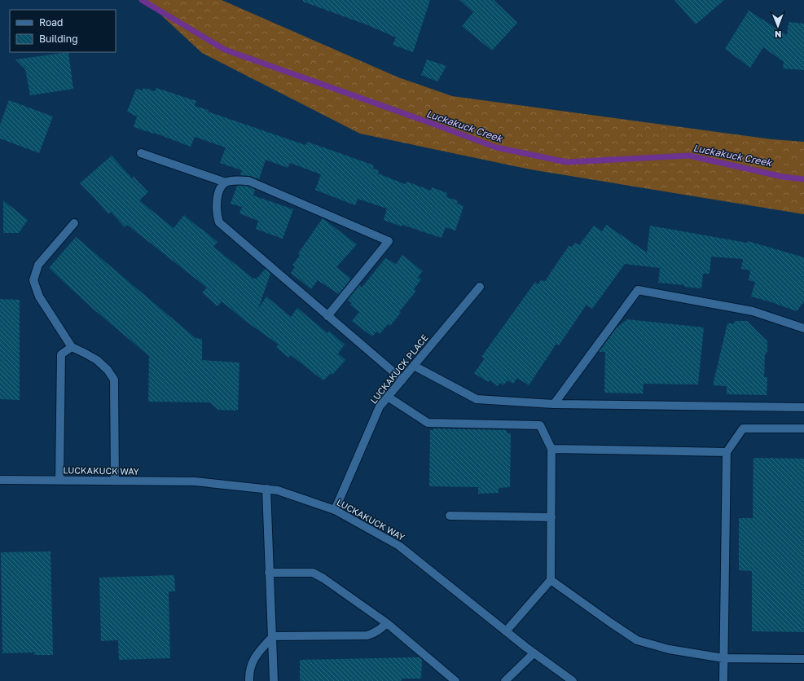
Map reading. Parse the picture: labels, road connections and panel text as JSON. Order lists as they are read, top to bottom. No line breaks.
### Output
{"streets":{"street":["LUCKAKUCK PLACE","LUCKAKUCK WAY"]},"crossings":[["LUCKAKUCK PLACE","LUCKAKUCK WAY"]],"water":["Luckakuck Creek"],"legend":["Road","Building"],"north":"bottom"}
